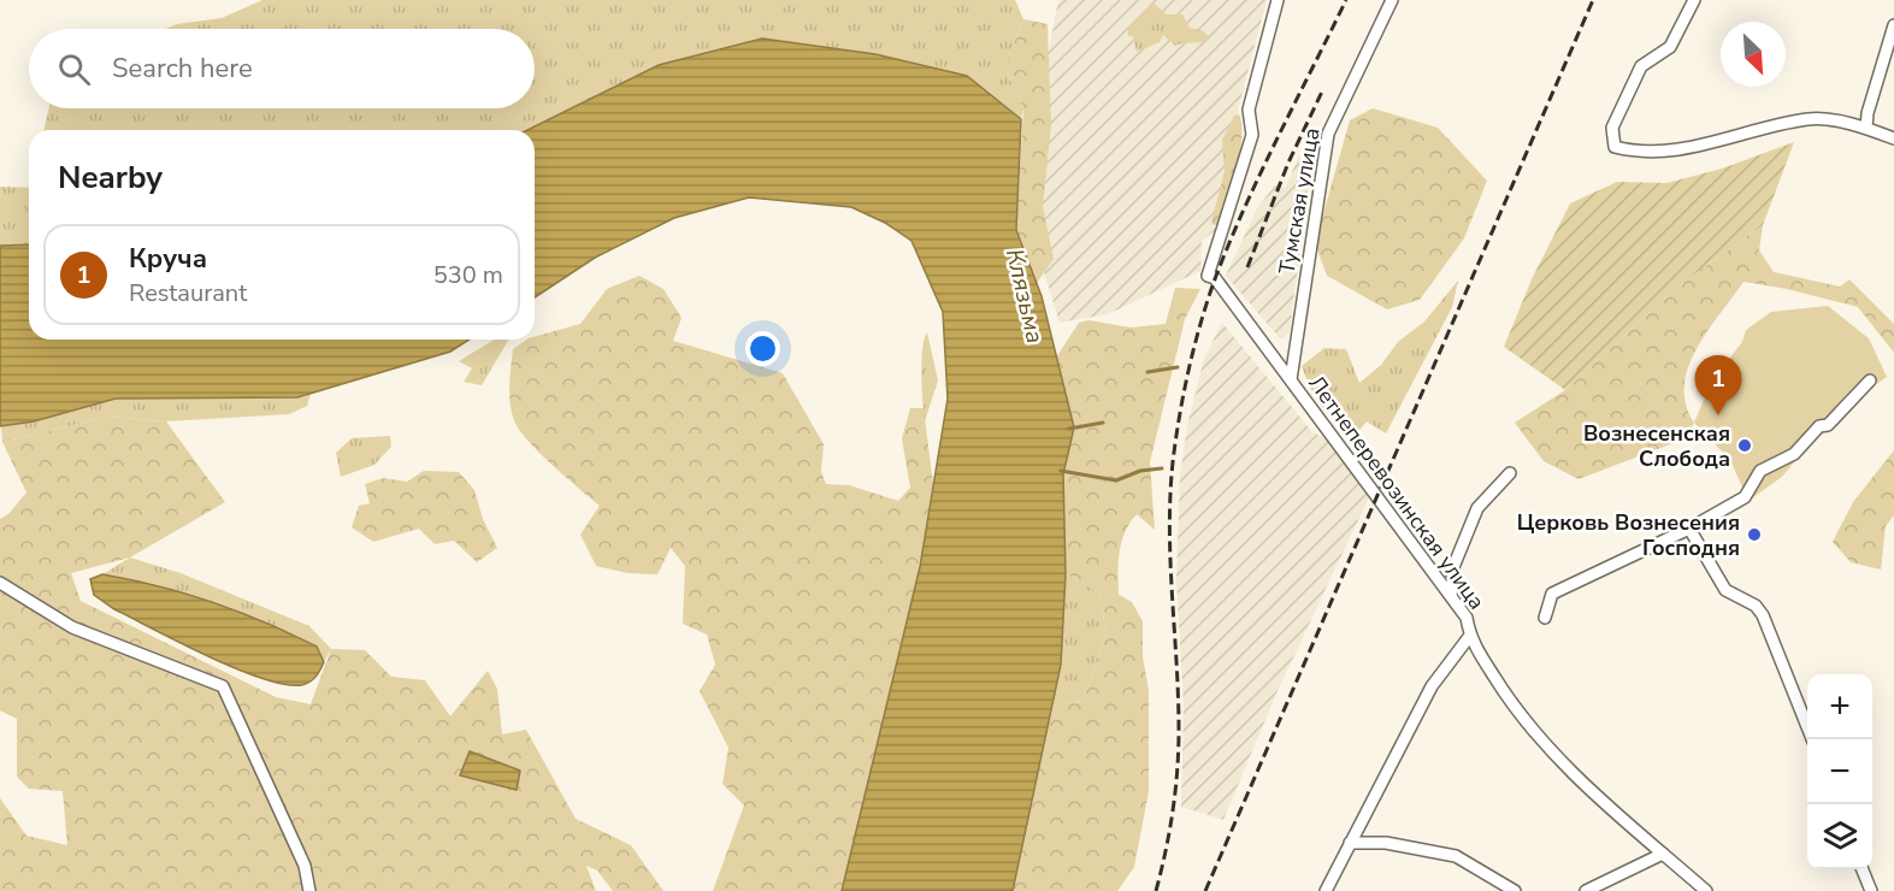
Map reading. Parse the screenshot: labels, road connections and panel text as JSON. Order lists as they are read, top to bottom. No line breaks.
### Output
{"streets":{"street":["Тумская улица","Летнеперевозинская улица"]},"crossings":[["Тумская улица","Летнеперевозинская улица"]],"water":["Клязьма"],"places":["Вознесенская Слобода","Церковь Вознесения Господня"],"north":"bottom right","page":{"search":"Search here","heading":"Nearby","list":[{"mark":"1","name":"Круча","note":"Restaurant","value":"530 m"}],"pins":"1","map_buttons":["+","−"]}}
